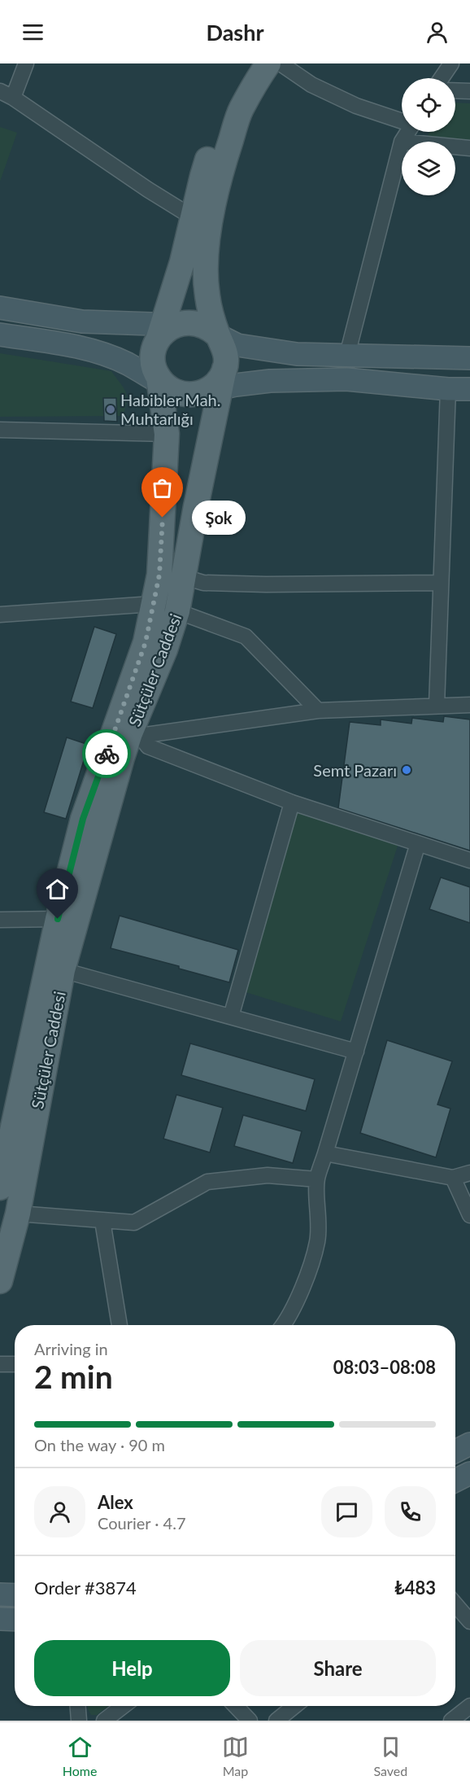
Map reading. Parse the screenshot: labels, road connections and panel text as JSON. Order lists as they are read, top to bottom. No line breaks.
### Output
{"streets":{"main road":["Sütçüler Caddesi"]},"places":["Habibler Mah. Muhtarlığı","Şok","Semt Pazarı"],"page":{"header":"Dashr","bubble":"Şok","heading":["2 min","Arriving in","08:03–08:08"],"panel":["Alex","Courier · 4.7","Order #3874","₺483"],"bar":"On the way · 90 m","buttons":["Help","Share"],"tabs":["Home","Map","Saved"]}}
